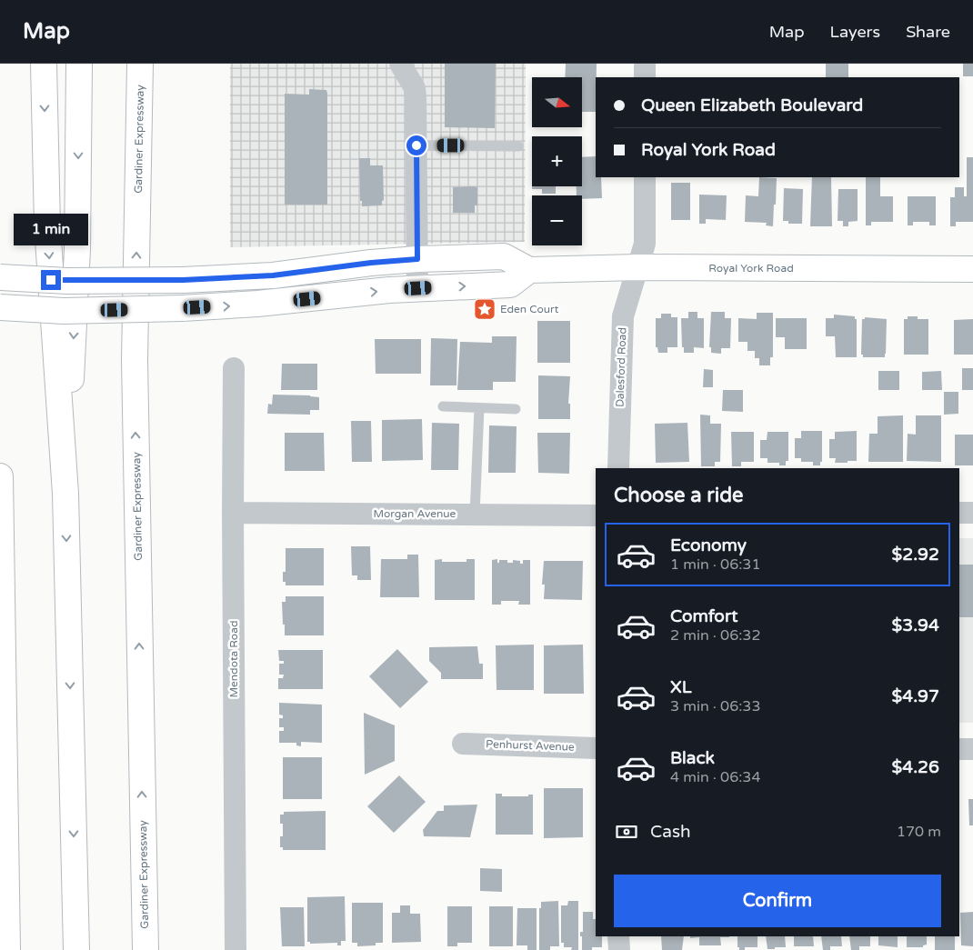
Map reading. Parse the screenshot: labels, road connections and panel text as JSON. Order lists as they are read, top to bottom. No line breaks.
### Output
{"streets":{"main road":["Gardiner Expressway","Royal York Road"],"street":["Dalesford Road","Morgan Avenue","Mendota Road","Penhurst Avenue"]},"crossings":[["Royal York Road","Dalesford Road"],["Morgan Avenue","Mendota Road"]],"places":{"place":["Eden Court"]},"north":"right","page":{"header":"Map","nav":["Map","Layers","Share"],"map_buttons":["+","−"],"banner":["Queen Elizabeth Boulevard","Royal York Road"],"bubble":"1 min","heading":"Choose a ride","list":[{"name":"Economy","note":"1 min · 06:31","value":"$2.92"},{"name":"Comfort","note":"2 min · 06:32","value":"$3.94"},{"name":"XL","note":"3 min · 06:33","value":"$4.97"},{"name":"Black","note":"4 min · 06:34","value":"$4.26"}],"pay":["Cash","170 m"],"buttons":"Confirm"}}
